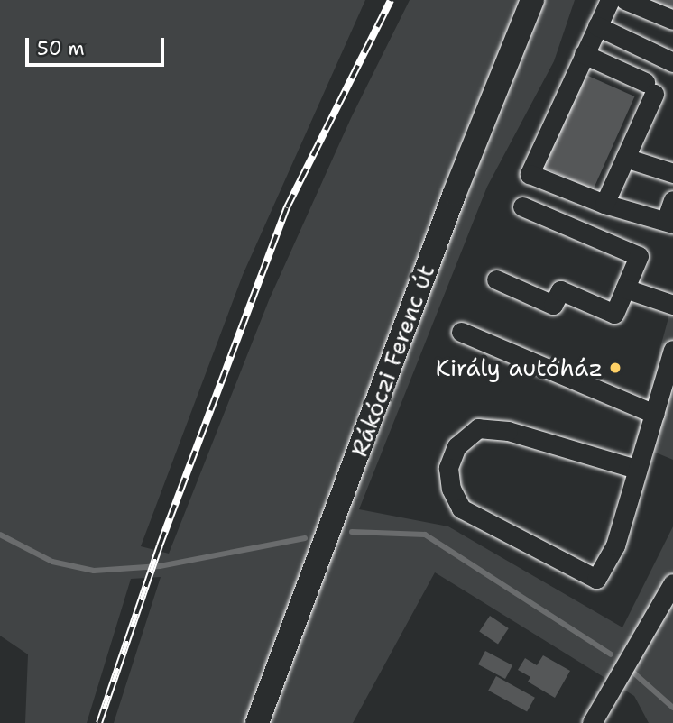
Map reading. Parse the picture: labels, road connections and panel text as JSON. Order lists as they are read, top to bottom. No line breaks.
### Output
{"streets":{"main road":["Rákóczi Ferenc út"]},"places":["Király autóház"],"scale_bar":"50 m"}
